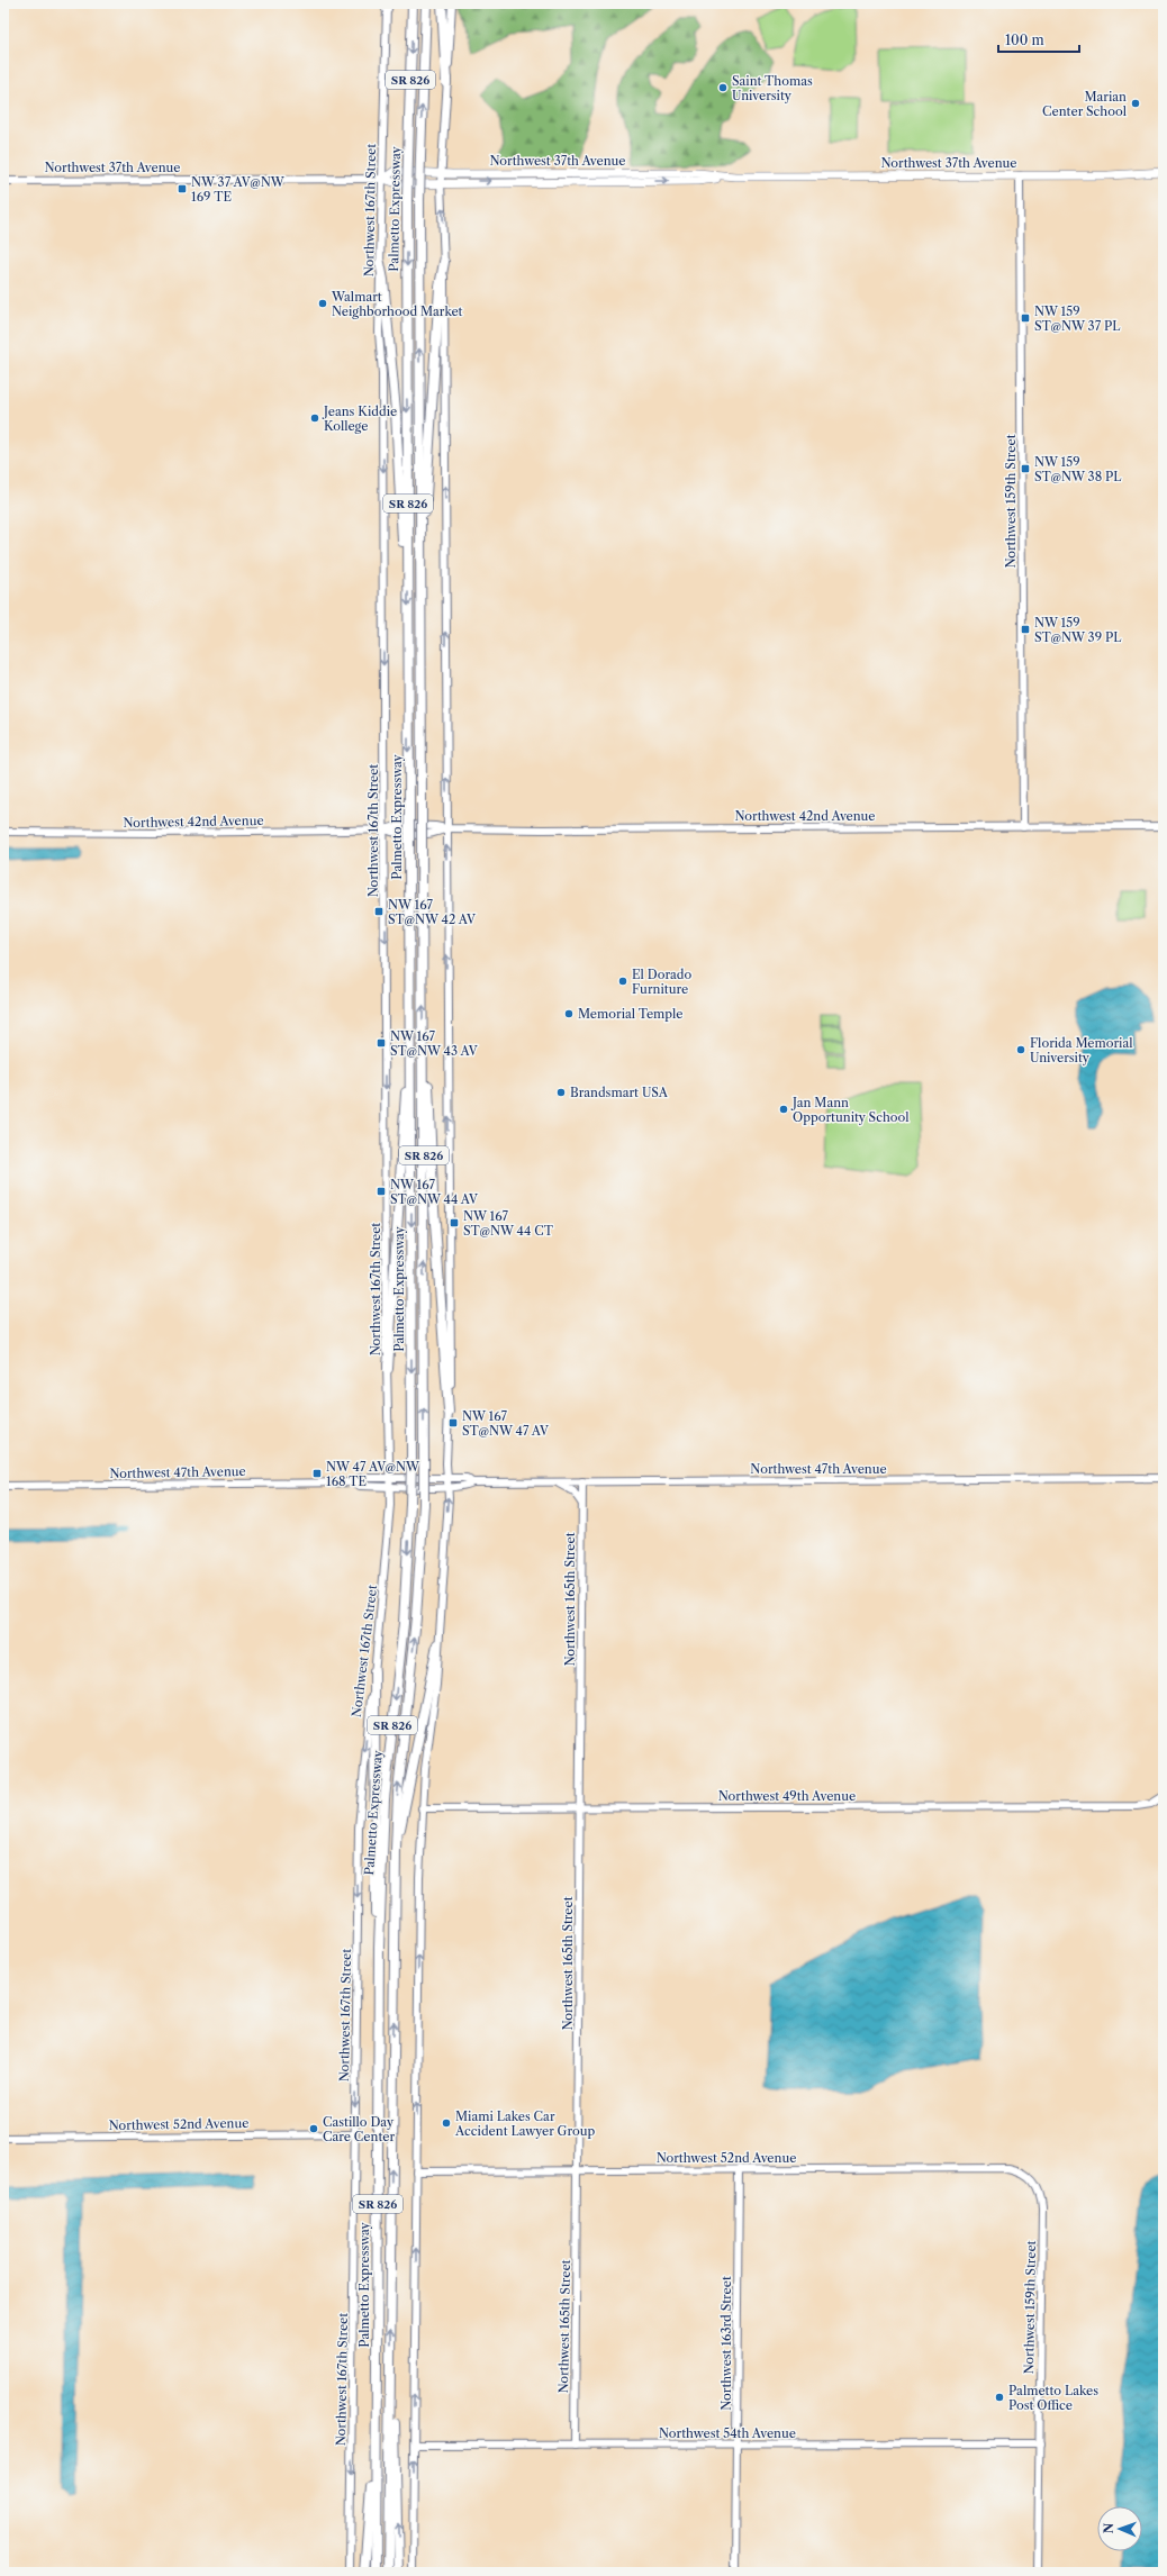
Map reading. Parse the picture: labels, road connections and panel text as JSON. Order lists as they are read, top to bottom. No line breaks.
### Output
{"streets":{"highway":["SR 826","Palmetto Expressway"],"main road":["Northwest 37th Avenue"],"street":["Northwest 167th Street","Northwest 159th Street","Northwest 42nd Avenue","Northwest 47th Avenue","Northwest 165th Street","Northwest 49th Avenue","Northwest 52nd Avenue","Northwest 163rd Street","Northwest 54th Avenue"]},"crossings":[["Northwest 37th Avenue","Northwest 167th Street"],["Northwest 37th Avenue","Northwest 159th Street"],["Northwest 167th Street","Northwest 42nd Avenue"],["Northwest 167th Street","Northwest 47th Avenue"],["Northwest 167th Street","Northwest 52nd Avenue"],["Northwest 159th Street","Northwest 42nd Avenue"],["Northwest 159th Street","Northwest 52nd Avenue"],["Northwest 159th Street","Northwest 54th Avenue"],["Northwest 47th Avenue","Northwest 165th Street"],["Northwest 165th Street","Northwest 49th Avenue"],["Northwest 165th Street","Northwest 52nd Avenue"],["Northwest 165th Street","Northwest 54th Avenue"],["Northwest 52nd Avenue","Northwest 163rd Street"],["Northwest 163rd Street","Northwest 54th Avenue"]],"one_way":["Northwest 167th Street"],"places":{"other":["Saint Thomas University","Marian Center School","Walmart Neighborhood Market","Jeans Kiddie Kollege","El Dorado Furniture","Memorial Temple","Florida Memorial University","Brandsmart USA","Jan Mann Opportunity School","Miami Lakes Car Accident Lawyer Group","Castillo Day Care Center","Palmetto Lakes Post Office"],"transit":["NW 37 AV@NW 169 TE","NW 159 ST@NW 37 PL","NW 159 ST@NW 38 PL","NW 159 ST@NW 39 PL","NW 167 ST@NW 42 AV","NW 167 ST@NW 43 AV","NW 167 ST@NW 44 AV","NW 167 ST@NW 44 CT","NW 167 ST@NW 47 AV","NW 47 AV@NW 168 TE"]},"scale_bar":"100 m","north":"left"}
